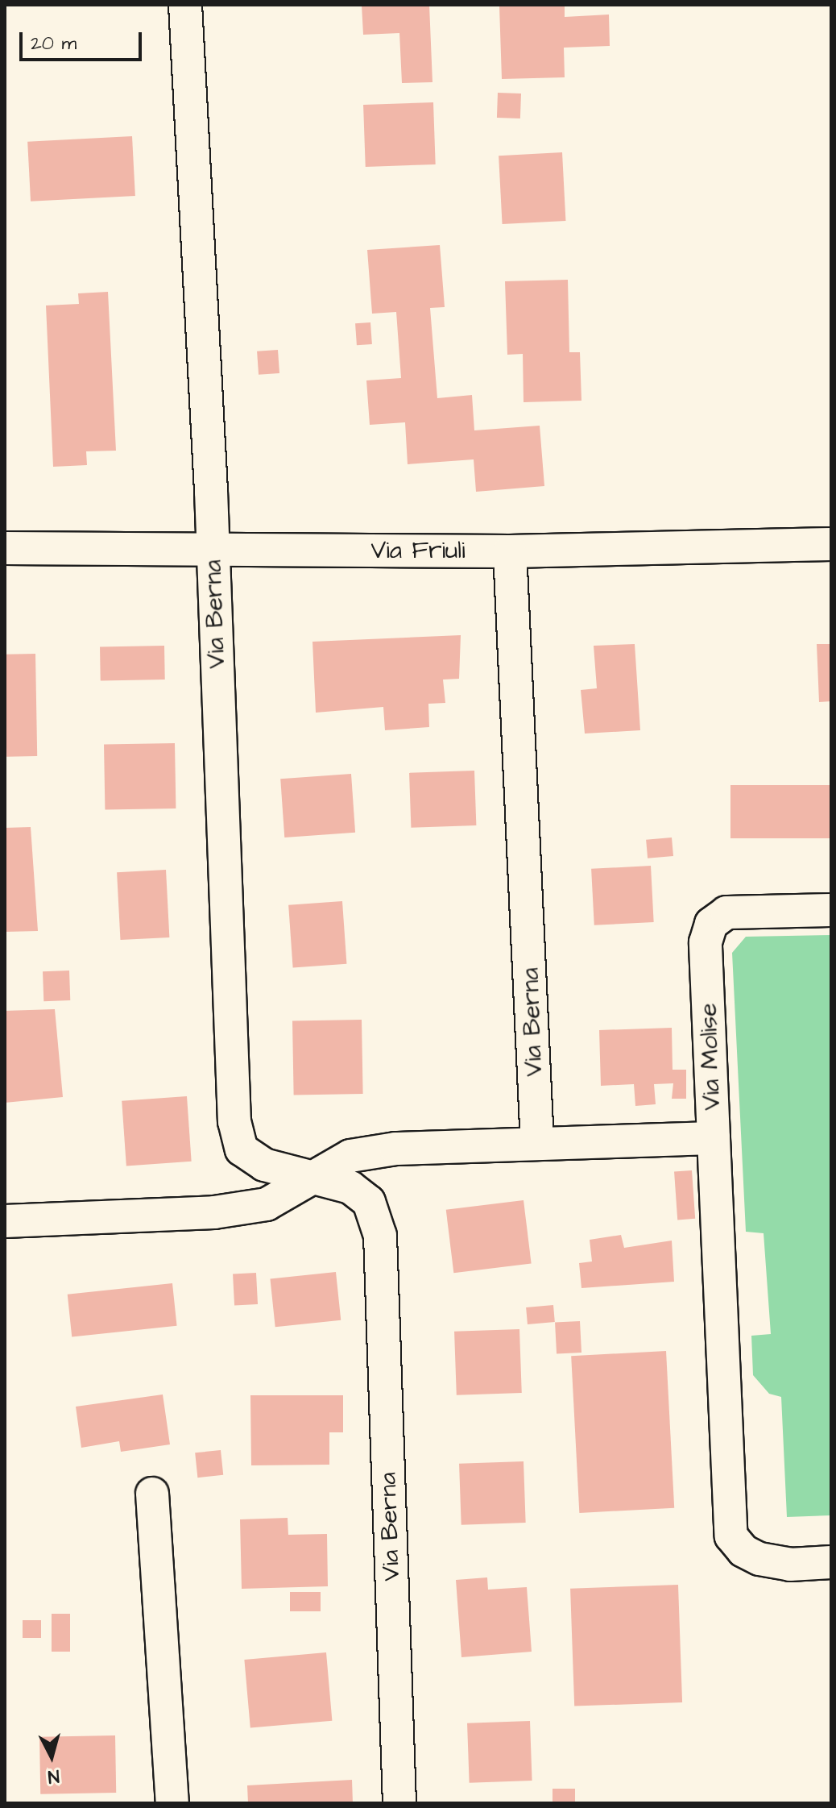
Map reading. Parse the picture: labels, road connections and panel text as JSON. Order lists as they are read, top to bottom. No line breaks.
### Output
{"streets":{"street":["Via Friuli","Via Berna","Via Molise"]},"crossings":[["Via Friuli","Via Berna"],["Via Berna","Via Molise"]],"scale_bar":"20 m","north":"bottom"}
